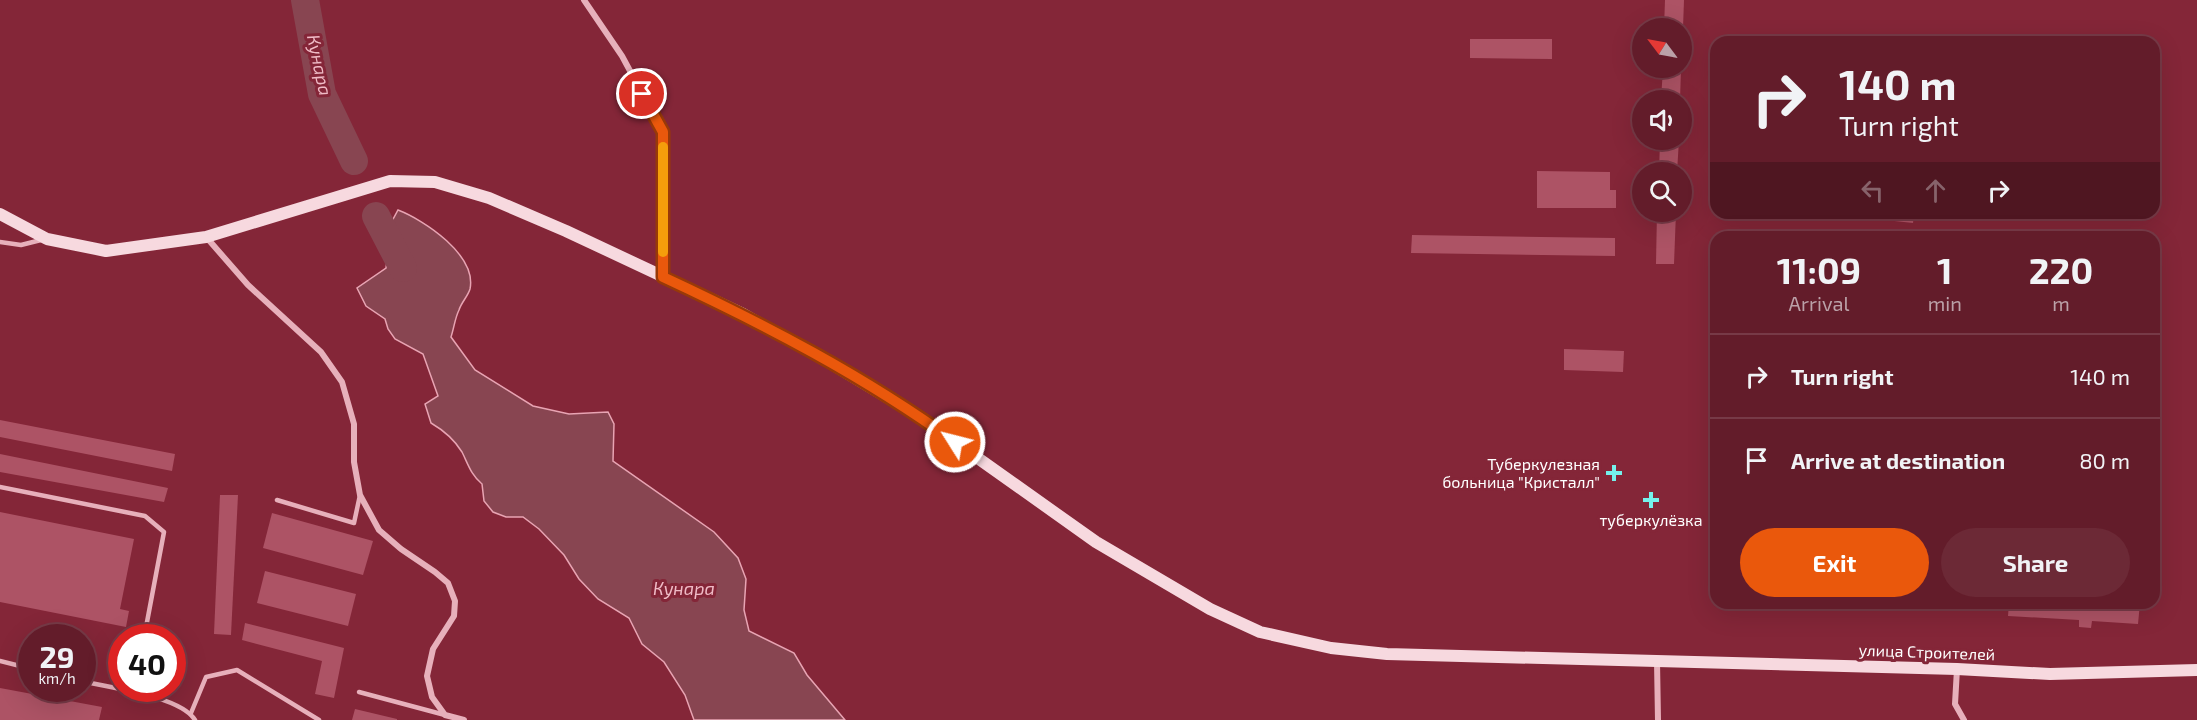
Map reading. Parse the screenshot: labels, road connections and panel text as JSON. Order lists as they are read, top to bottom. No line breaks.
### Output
{"streets":{"street":["улица Строителей"]},"water":["Кунара"],"places":{"health":["Туберкулезная больница \"Кристалл\"","туберкулёзка"]},"north":"top left","page":{"turn":["140 m","Turn right"],"eta":["11:09","Arrival","1","min","220","m"],"list":[{"name":"Turn right","value":"140 m"},{"name":"Arrive at destination","value":"80 m"}],"buttons":["Exit","Share"],"speed":"29 km/h","limit":"40"}}
